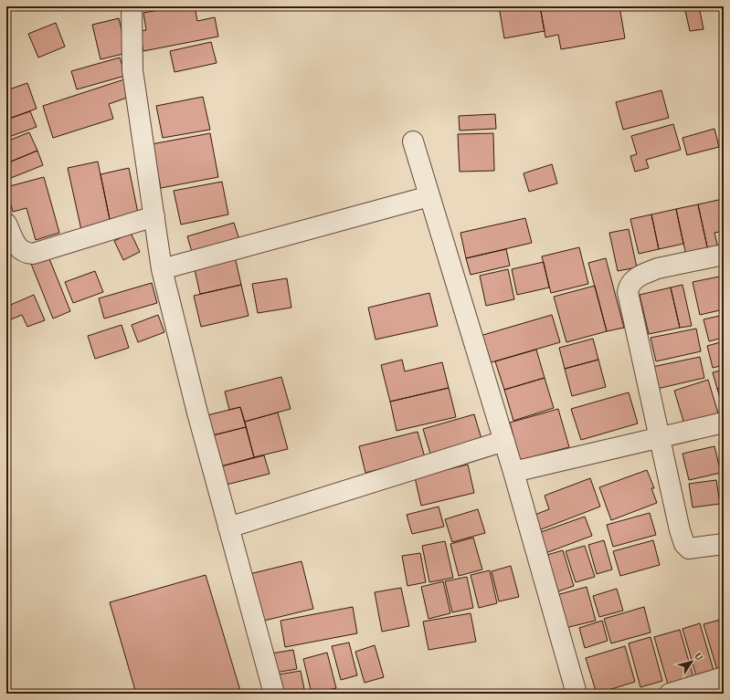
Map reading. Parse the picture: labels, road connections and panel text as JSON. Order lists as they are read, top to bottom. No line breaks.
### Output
{"north":"top right"}
